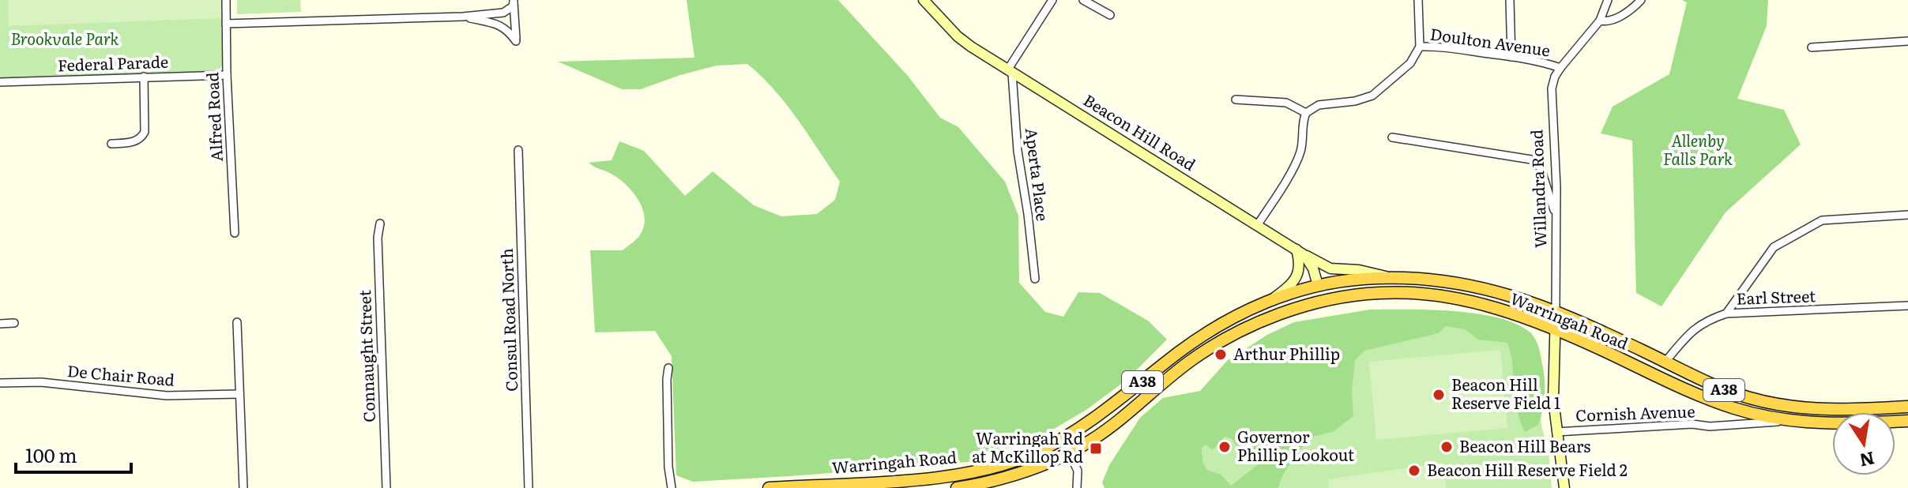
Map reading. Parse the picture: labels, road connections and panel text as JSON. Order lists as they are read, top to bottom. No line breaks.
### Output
{"streets":{"highway":["Warringah Road","A38"],"main road":["Beacon Hill Road"],"street":["Doulton Avenue","Federal Parade","Alfred Road","Aperta Place","Willandra Road","Earl Street","Consul Road North","Connaught Street","De Chair Road","Cornish Avenue"]},"crossings":[["Doulton Avenue","Willandra Road"],["Federal Parade","Alfred Road"],["Beacon Hill Road","Aperta Place"],["Beacon Hill Road","Warringah Road"],["Willandra Road","Warringah Road"],["Earl Street","Warringah Road"],["Warringah Road","Cornish Avenue"]],"parks":["Brookvale Park","Allenby Falls Park"],"places":{"other":["Arthur Phillip","Beacon Hill Reserve Field 1","Governor Phillip Lookout","Beacon Hill Bears","Beacon Hill Reserve Field 2"],"transit":["Warringah Rd at McKillop Rd"]},"scale_bar":"100 m","north":"bottom"}
